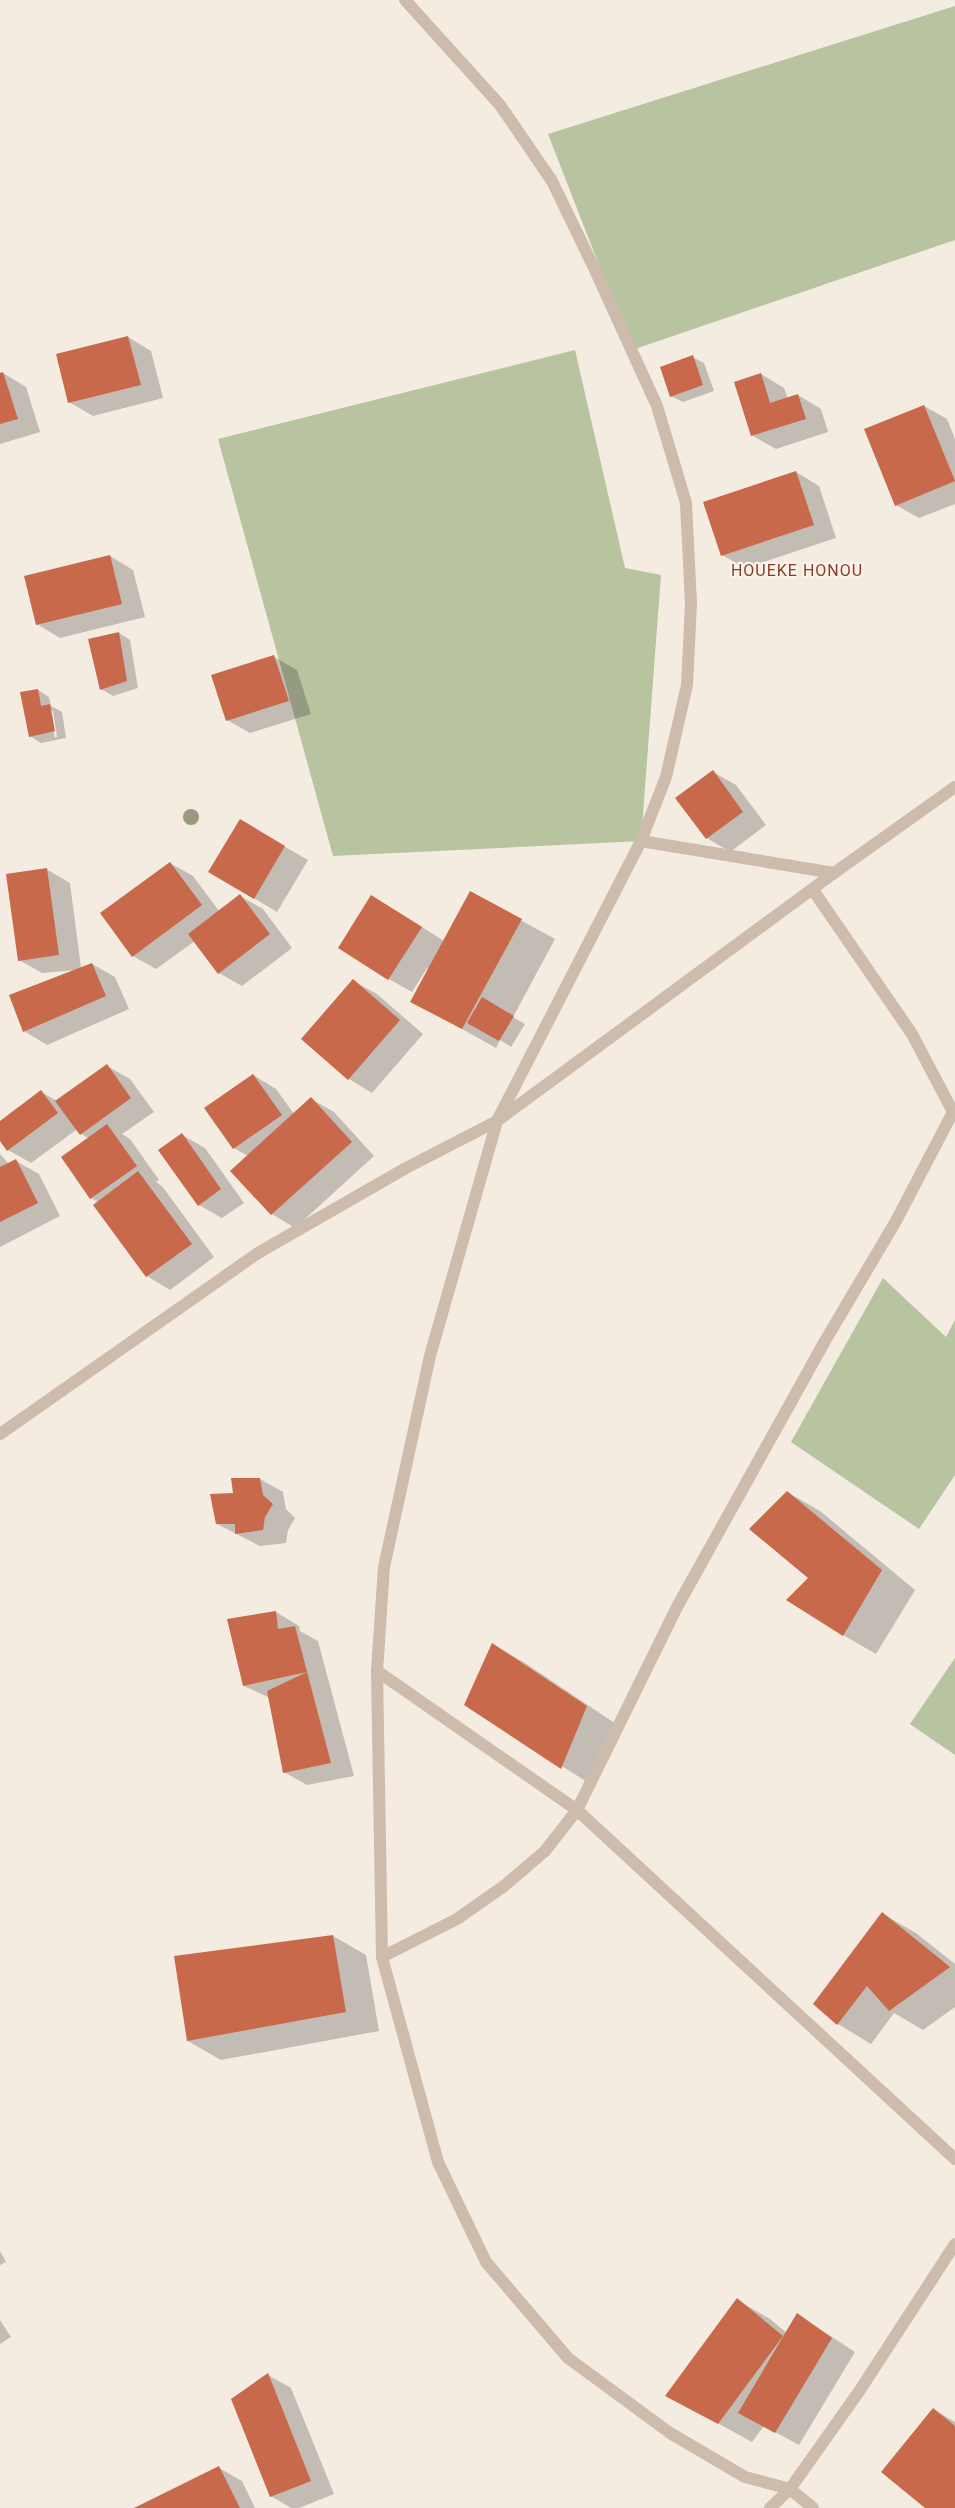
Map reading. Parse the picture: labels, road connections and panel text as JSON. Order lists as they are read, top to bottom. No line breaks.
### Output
{"districts":["HOUEKE HONOU"]}
